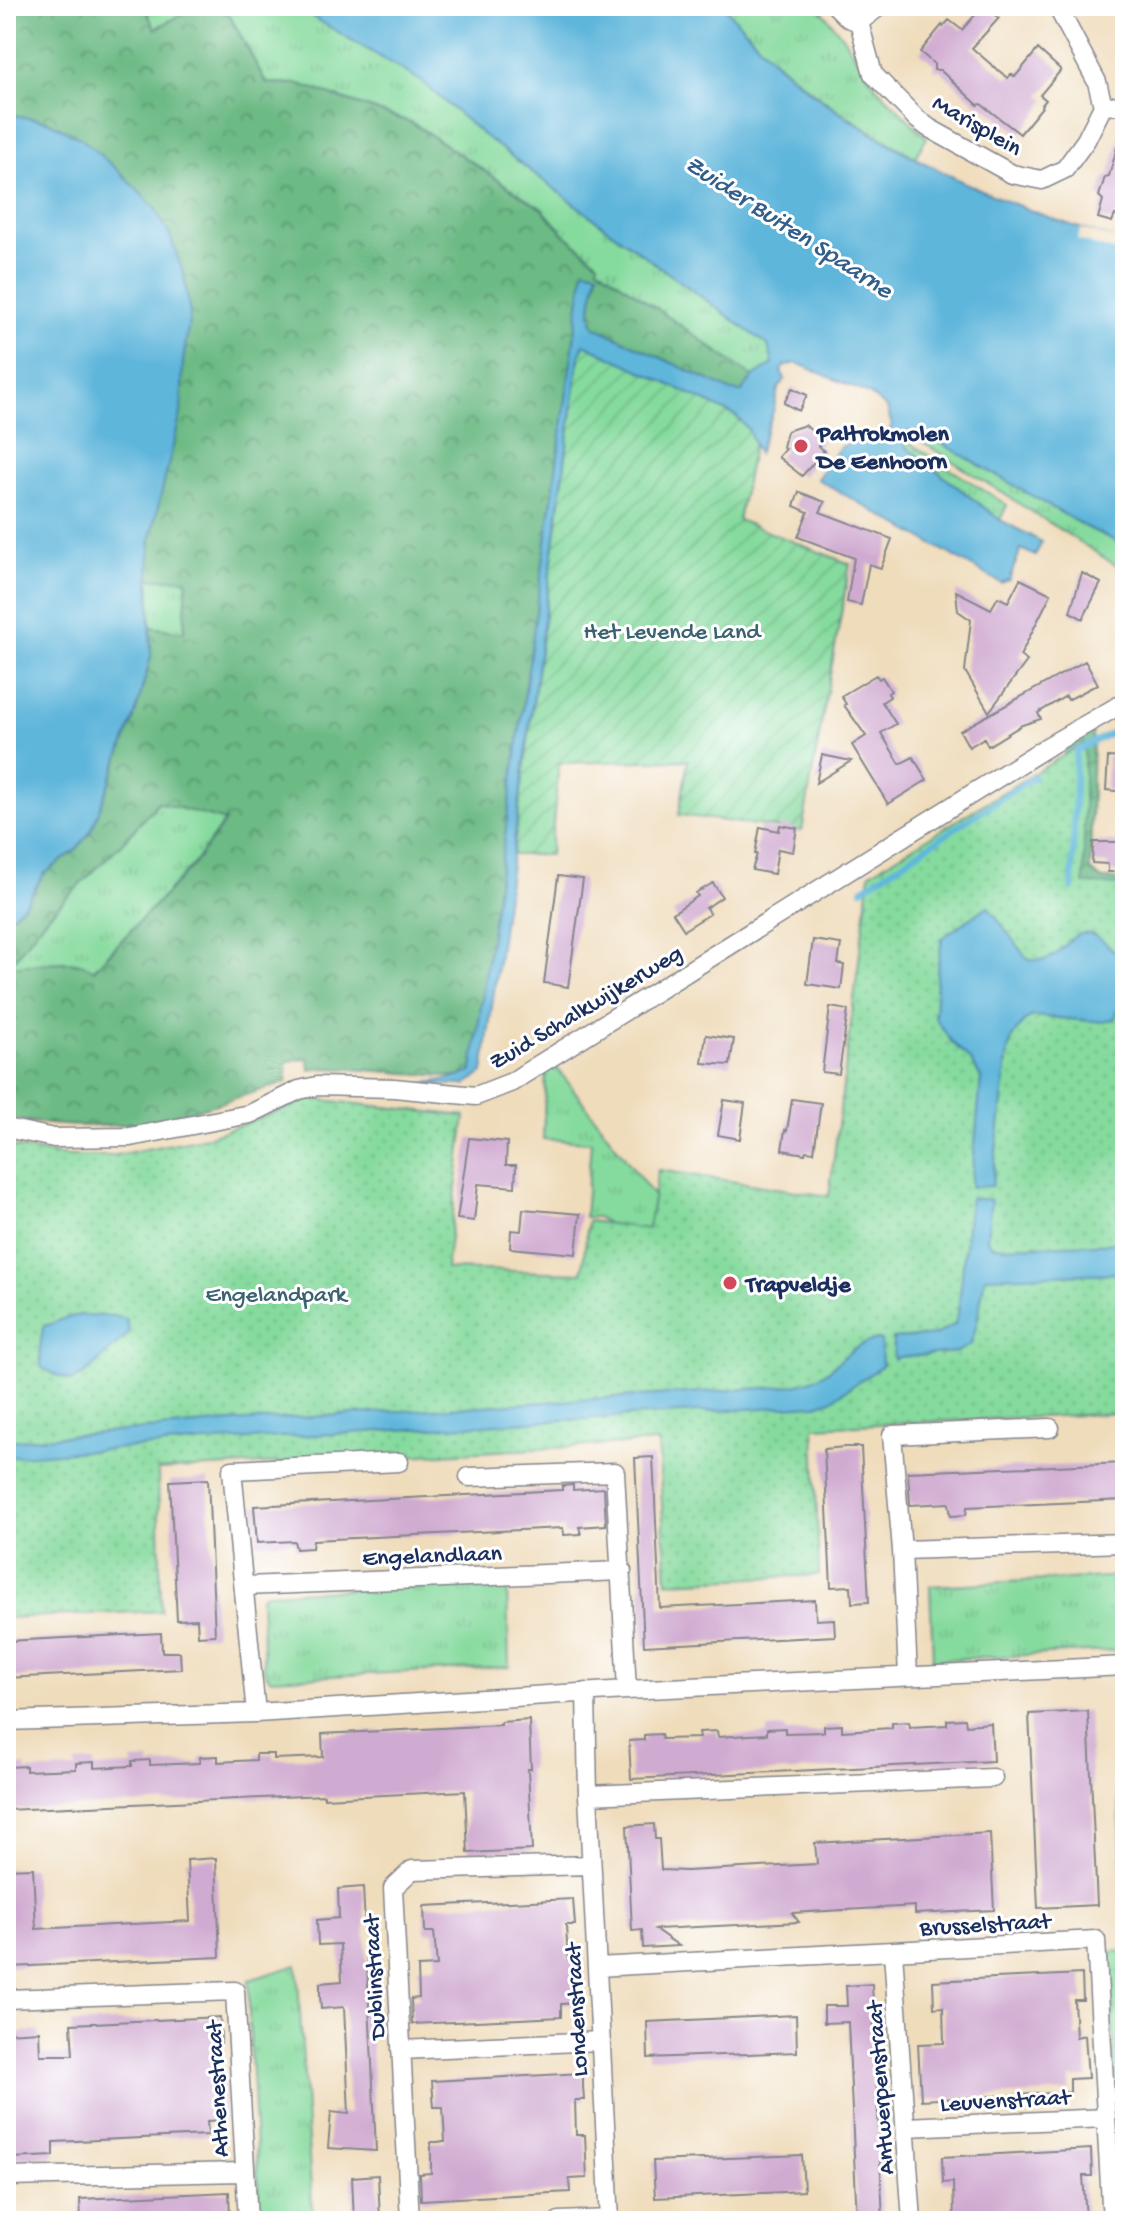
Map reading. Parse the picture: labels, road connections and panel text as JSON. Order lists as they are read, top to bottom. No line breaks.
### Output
{"streets":{"street":["Marisplein","Zuid Schalkwijkerweg","Engelandlaan","Brusselstraat","Dublinstraat","Londenstraat","Antwerpenstraat","Athenestraat","Leuvenstraat"]},"crossings":[["Brusselstraat","Londenstraat"],["Brusselstraat","Antwerpenstraat"],["Brusselstraat","Leuvenstraat"],["Dublinstraat","Londenstraat"],["Antwerpenstraat","Leuvenstraat"]],"water":["Zuider Buiten Spaarne"],"parks":["Het Levende Land","Engelandpark"],"places":["Paltrokmolen De Eenhoorn","Trapveldje"]}
